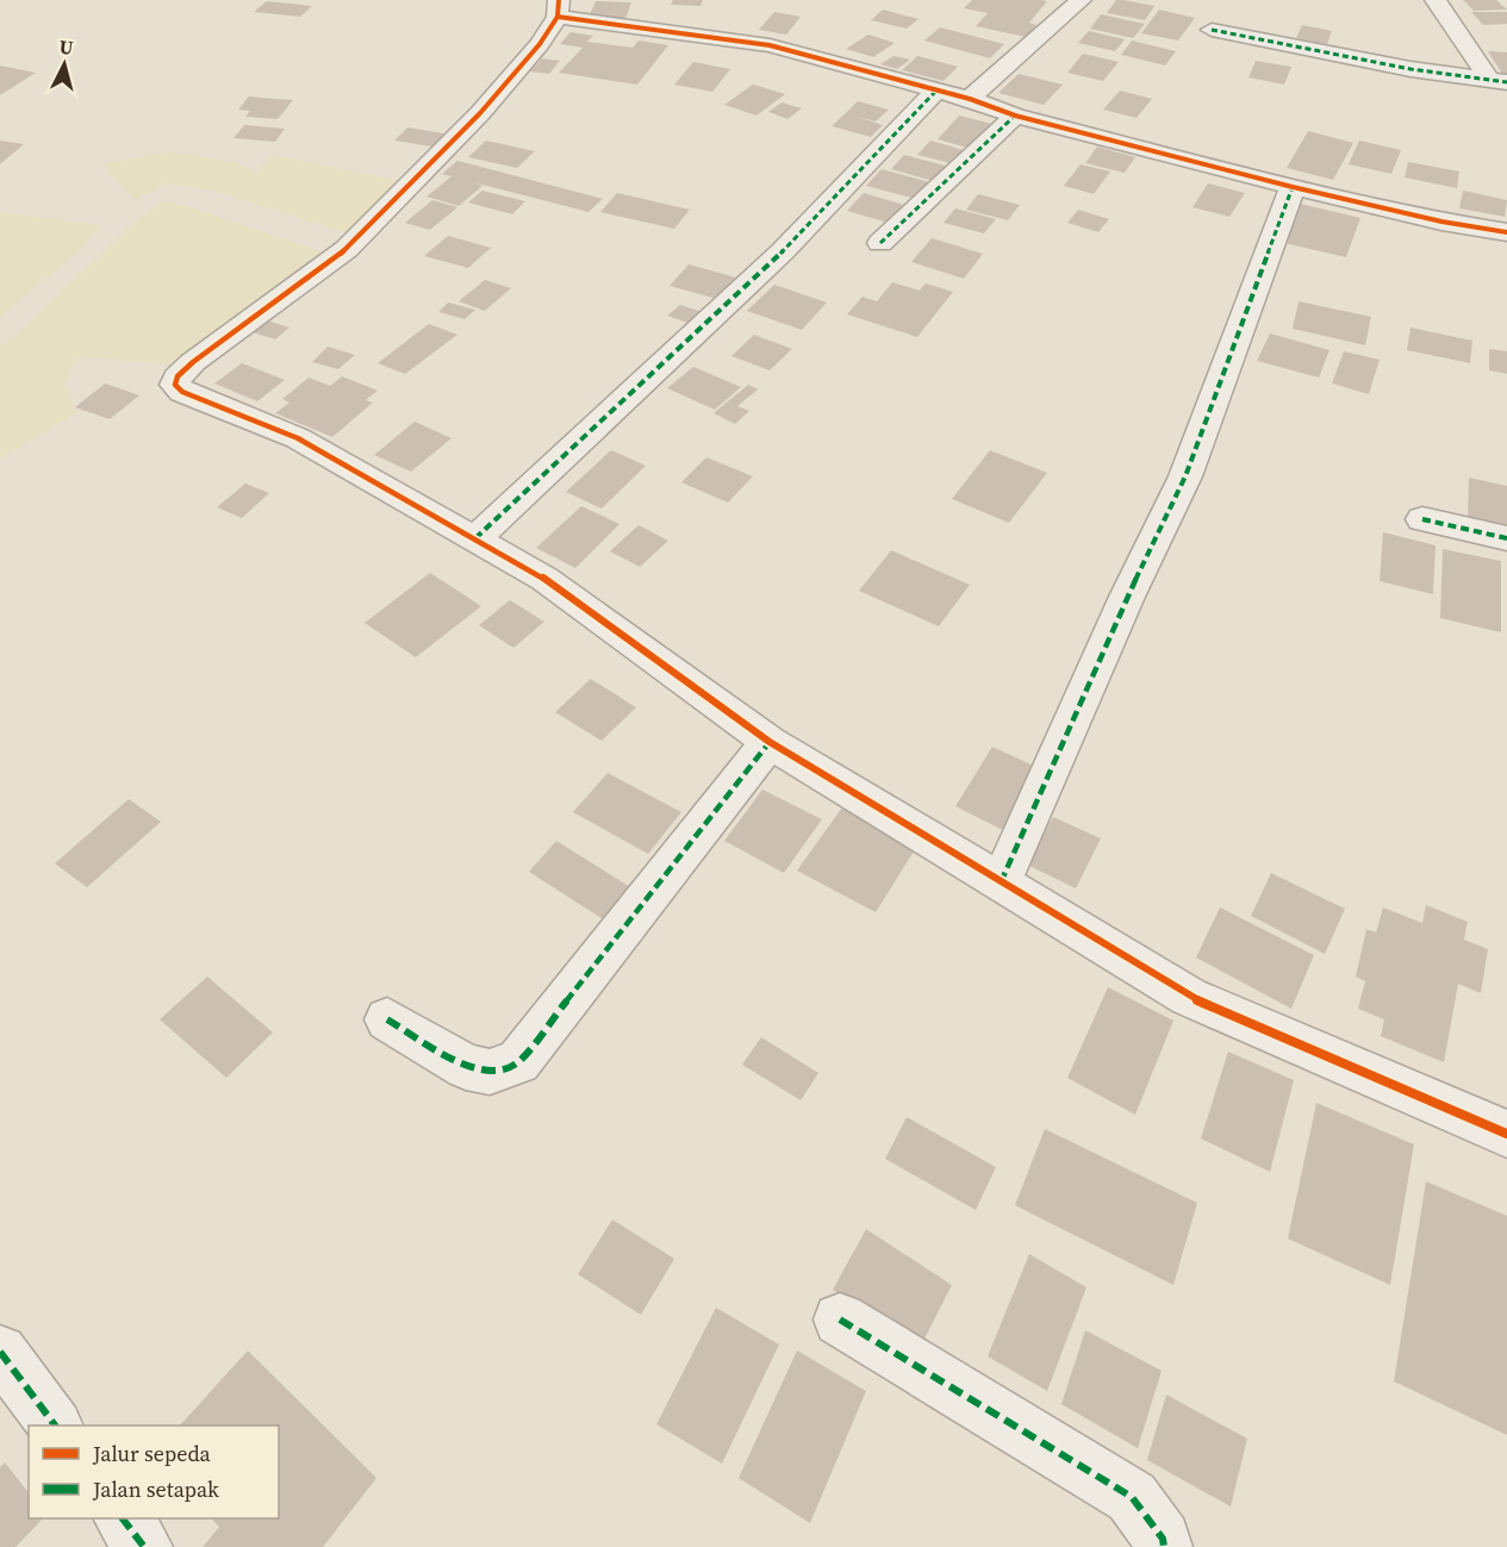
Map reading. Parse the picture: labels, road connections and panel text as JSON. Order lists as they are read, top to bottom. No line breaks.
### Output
{"legend":["Jalur sepeda","Jalan setapak"],"north":"top"}
